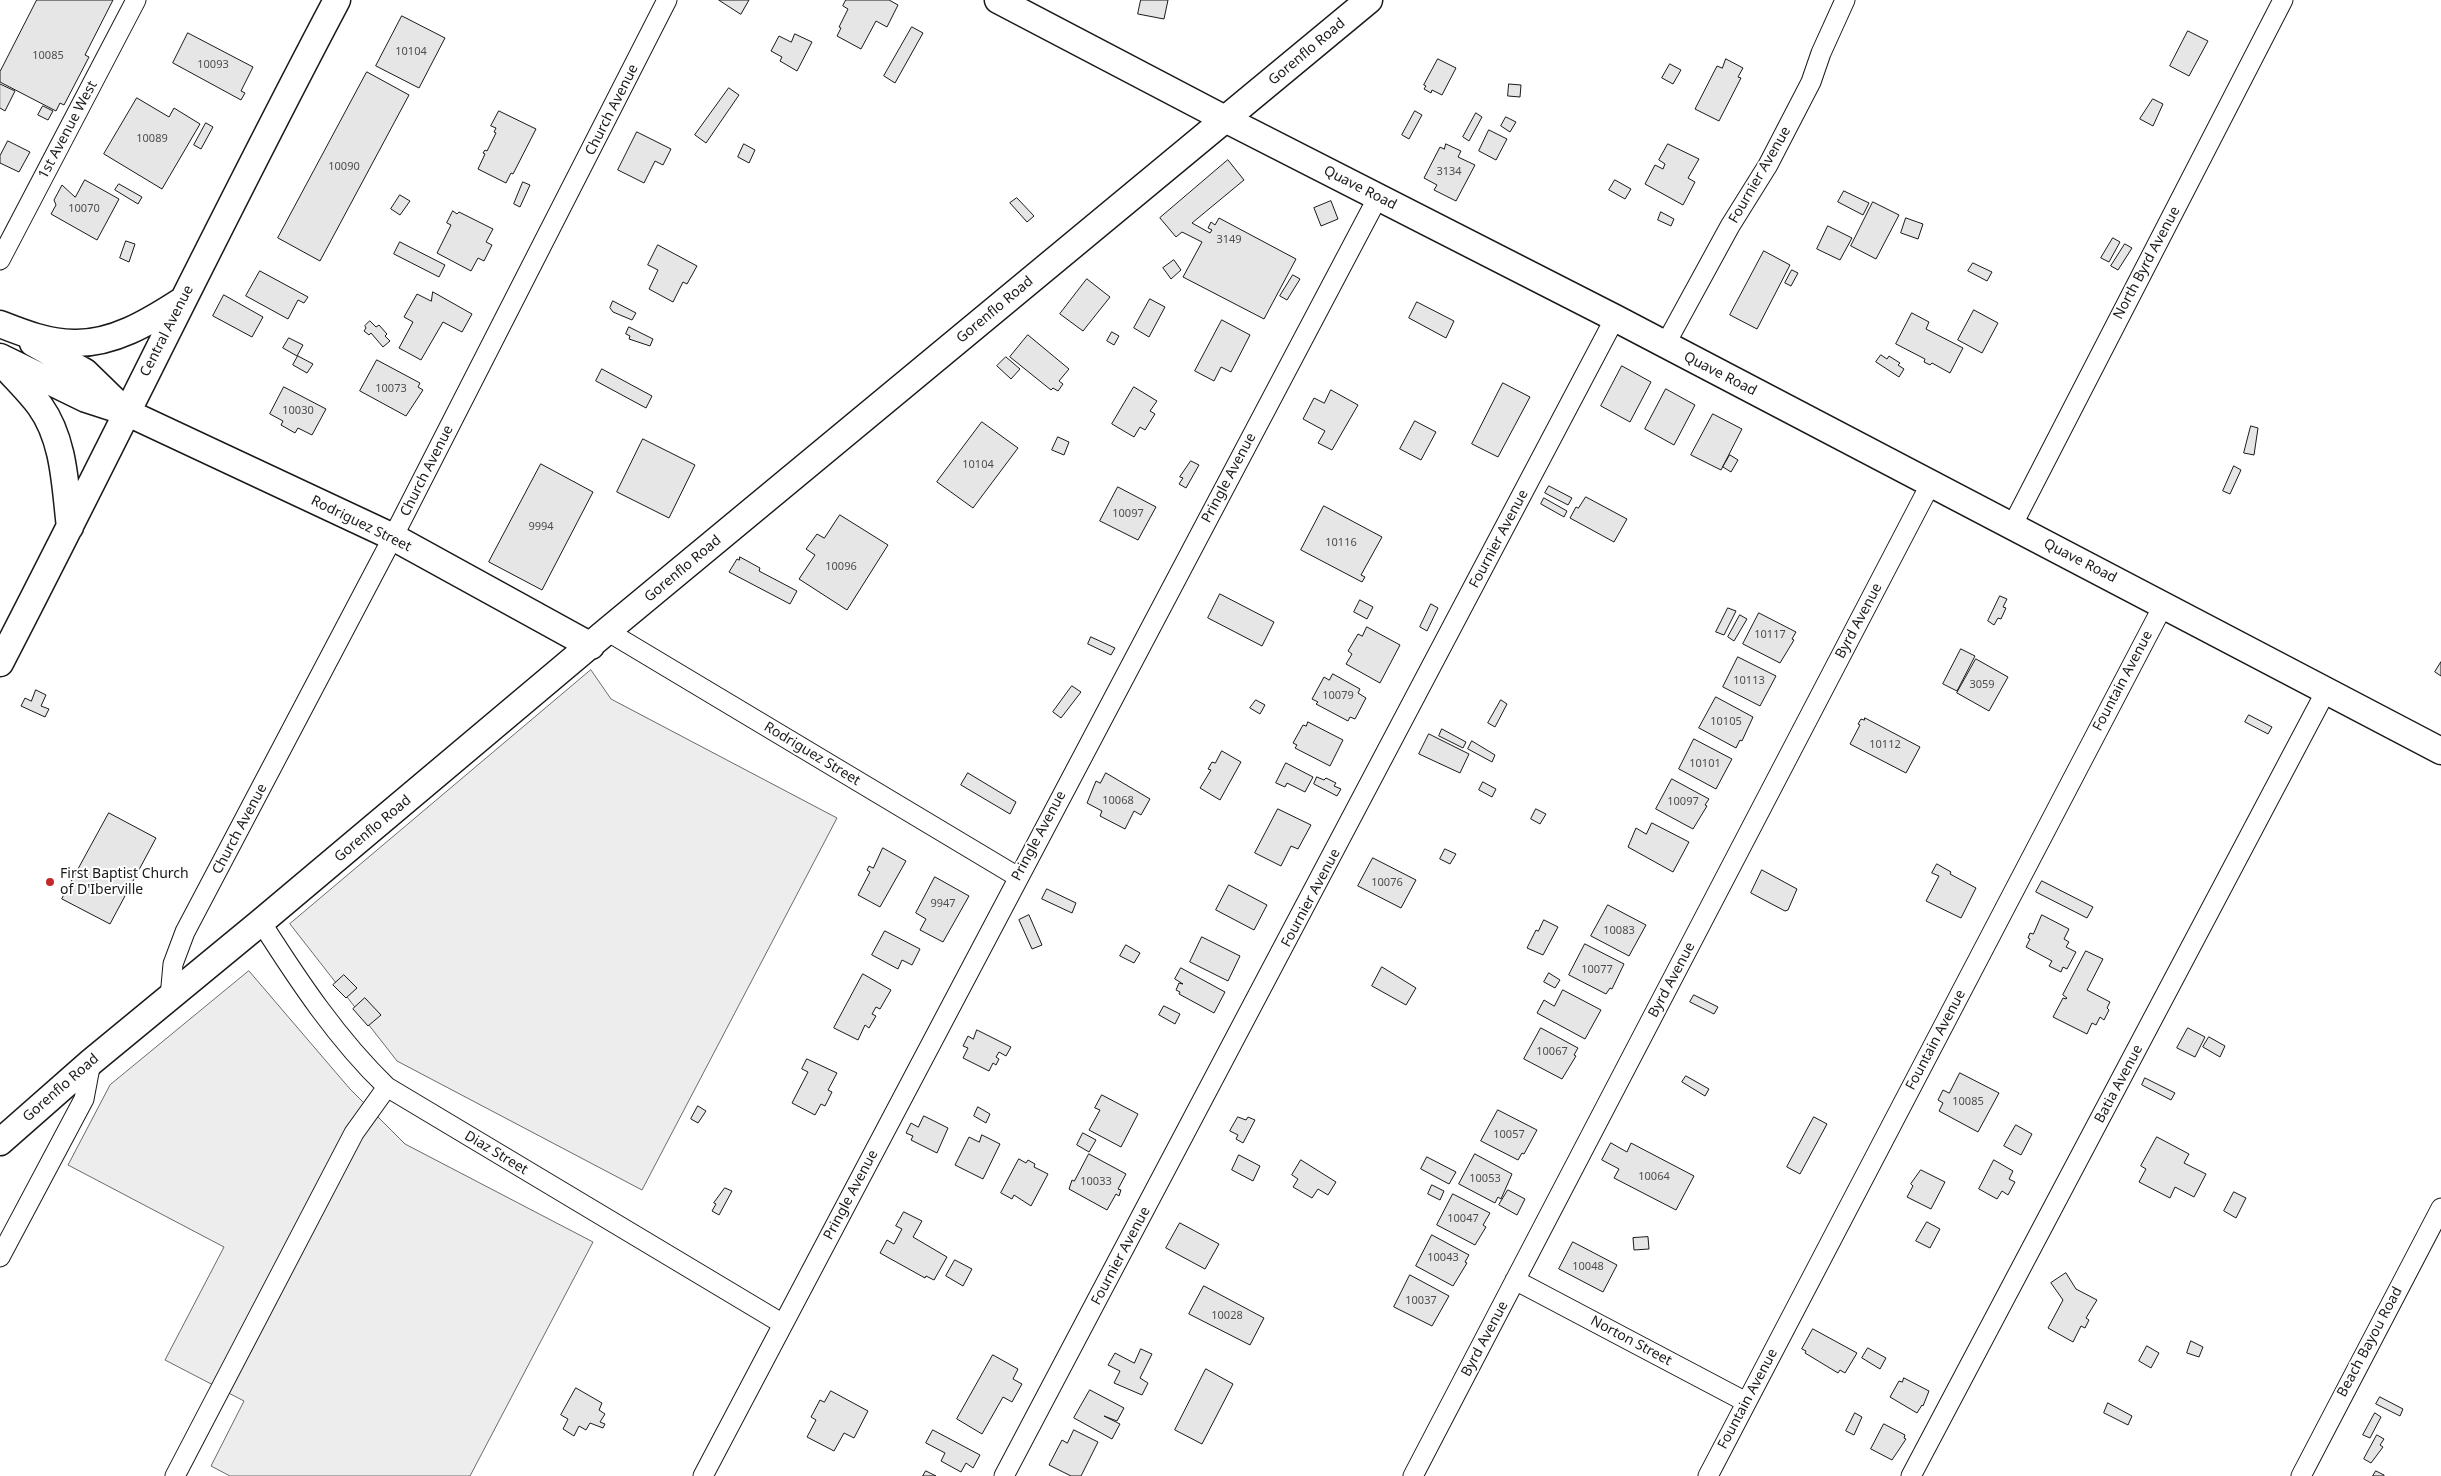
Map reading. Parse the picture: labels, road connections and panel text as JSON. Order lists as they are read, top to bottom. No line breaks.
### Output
{"streets":{"street":["Gorenflo Road","Church Avenue","1st Avenue West","Fournier Avenue","Quave Road","North Byrd Avenue","Central Avenue","Pringle Avenue","Rodriguez Street","Byrd Avenue","Fountain Avenue","Batia Avenue","Diaz Street","Norton Street","Beach Bayou Road"]},"crossings":[["Gorenflo Road","Church Avenue"],["Gorenflo Road","Quave Road"],["Gorenflo Road","Rodriguez Street"],["Gorenflo Road","Diaz Street"],["Church Avenue","Rodriguez Street"],["Fournier Avenue","Quave Road"],["Quave Road","North Byrd Avenue"],["Quave Road","Pringle Avenue"],["Quave Road","Byrd Avenue"],["Quave Road","Fountain Avenue"],["Quave Road","Batia Avenue"],["Central Avenue","Rodriguez Street"],["Pringle Avenue","Rodriguez Street"],["Pringle Avenue","Diaz Street"],["Byrd Avenue","Norton Street"],["Fountain Avenue","Norton Street"]],"places":["First Baptist Church of D'Iberville"],"house_numbers":["10104","10085","10093","10089","10090","3134","10070","3149","10073","10030","10104","10097","9994","10116","10096","10117","10113","3059","10079","10105","10112","10101","10068","10097","10076","9947","10083","10077","10067","10085","10057","10064","10053","10033","10047","10043","10048","10037","10028"]}
